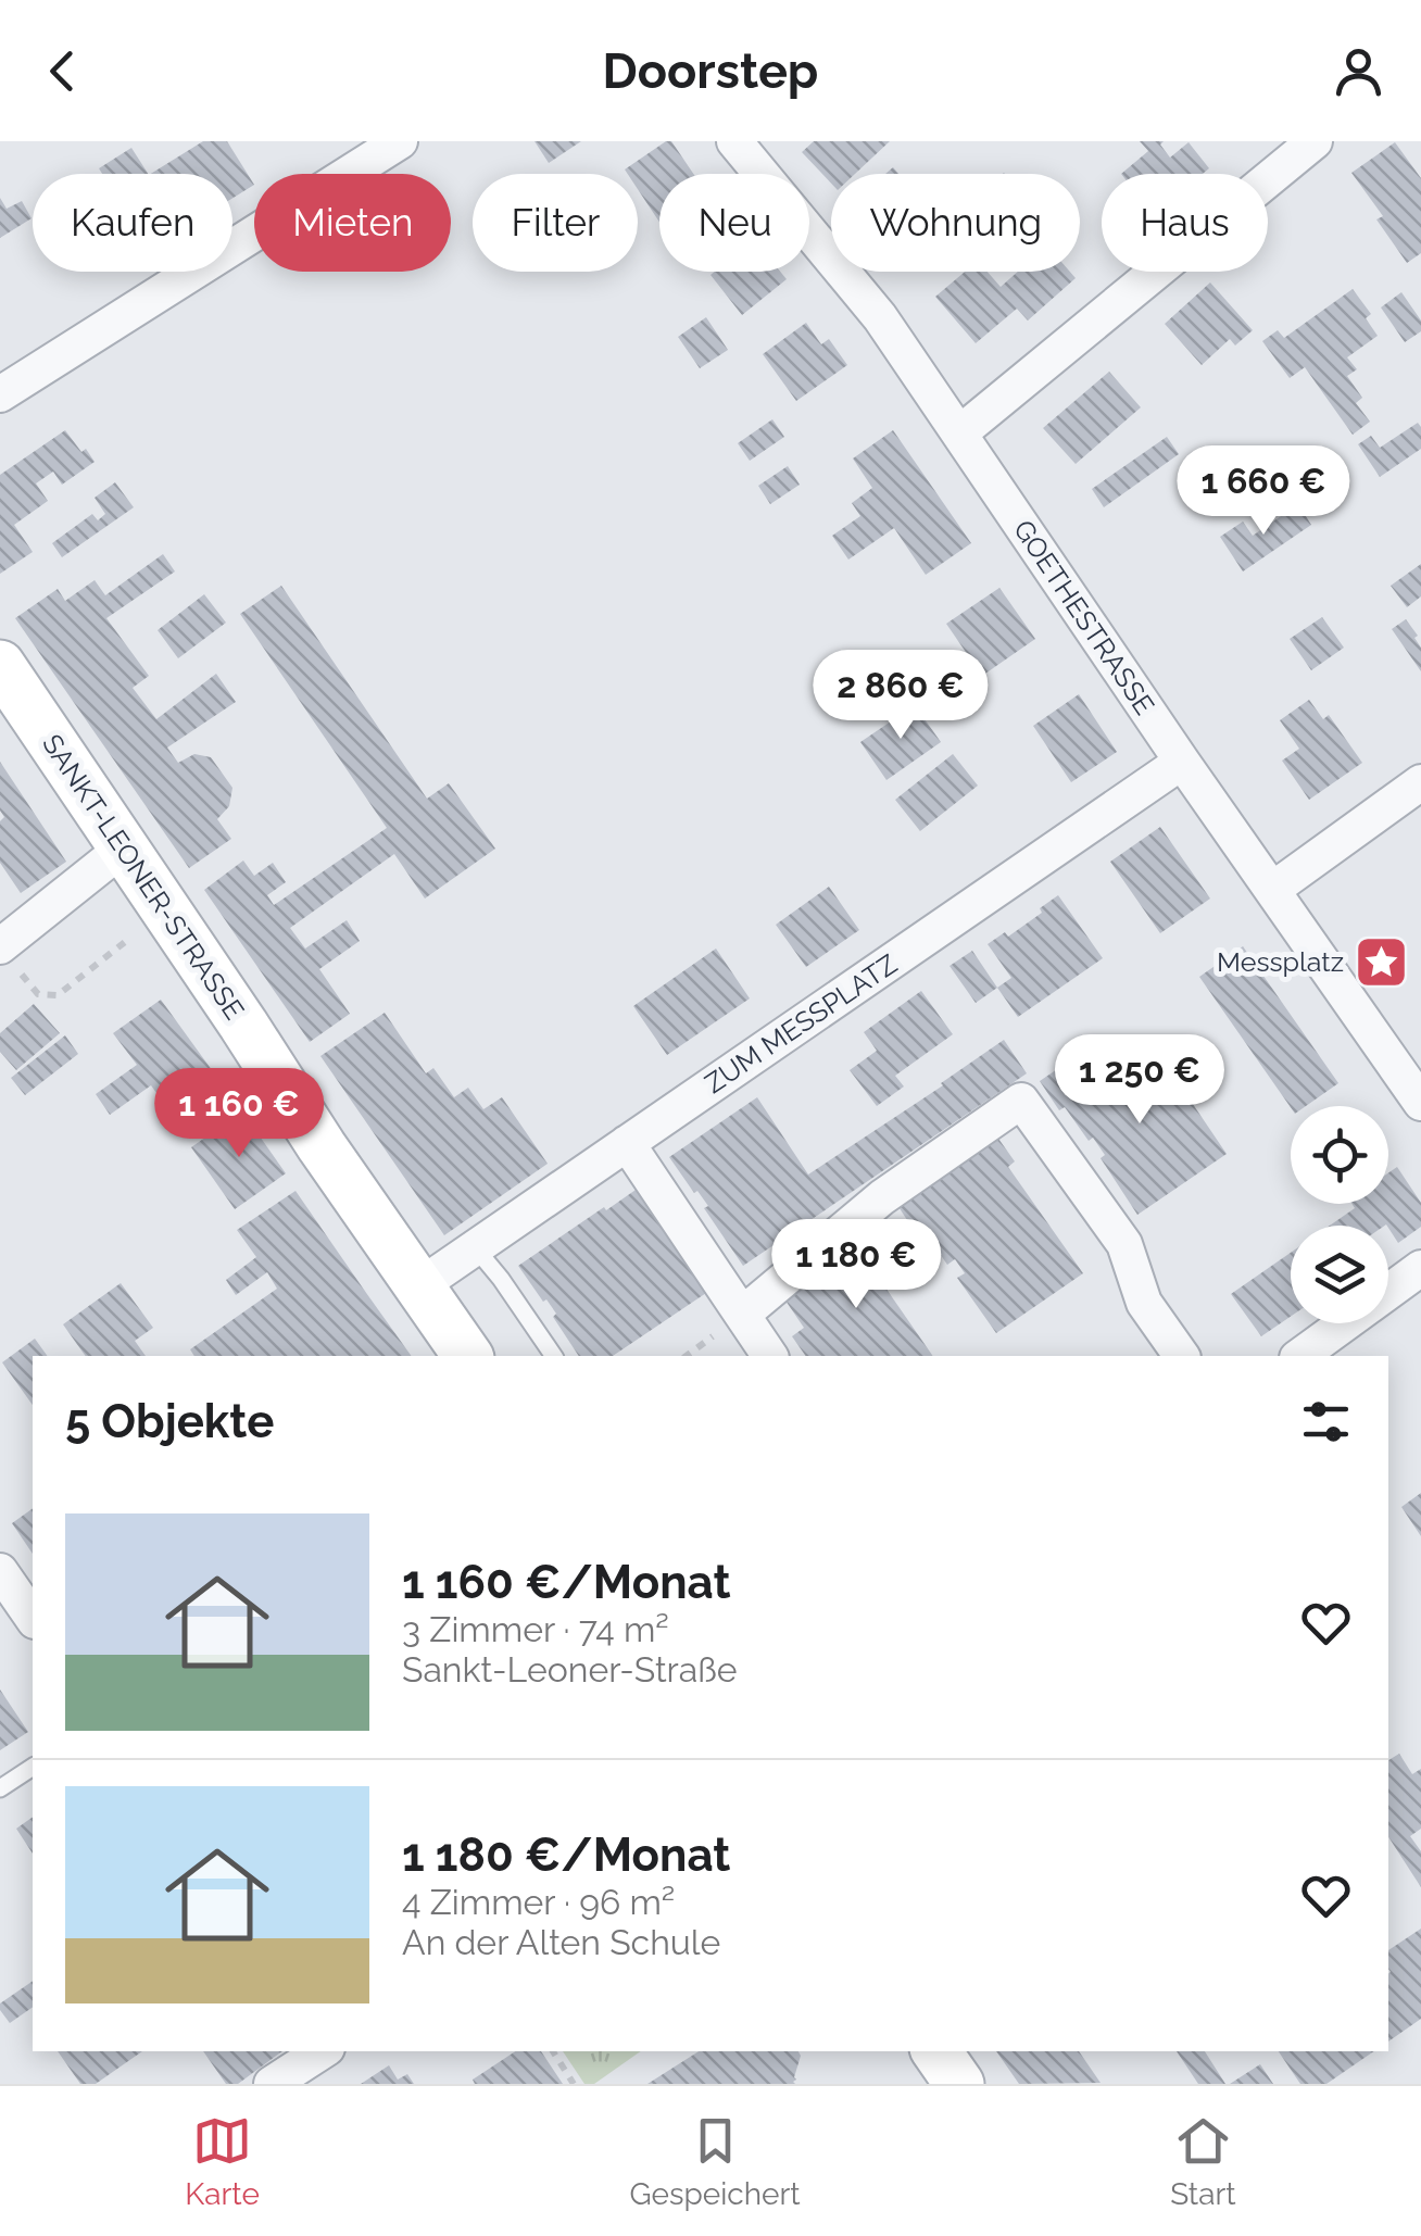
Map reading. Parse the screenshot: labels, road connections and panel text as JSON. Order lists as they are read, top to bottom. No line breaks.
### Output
{"streets":{"street":["GOETHESTRASSE","SANKT-LEONER-STRASSE","ZUM MESSPLATZ"]},"crossings":[["GOETHESTRASSE","ZUM MESSPLATZ"],["SANKT-LEONER-STRASSE","ZUM MESSPLATZ"]],"places":{"place":["Messplatz"]},"page":{"header":"Doorstep","chip":["Kaufen","Mieten","Filter","Neu","Wohnung","Haus"],"price":["1 660 €","2 860 €","1 250 €","1 160 €","1 180 €"],"heading":"5 Objekte","list":[{"name":"1 160 €/Monat","note":"3 Zimmer · 74 m² · Sankt-Leoner-Straße"},{"name":"1 180 €/Monat","note":"4 Zimmer · 96 m² · An der Alten Schule"}],"tabs":["Karte","Gespeichert","Start"]}}
